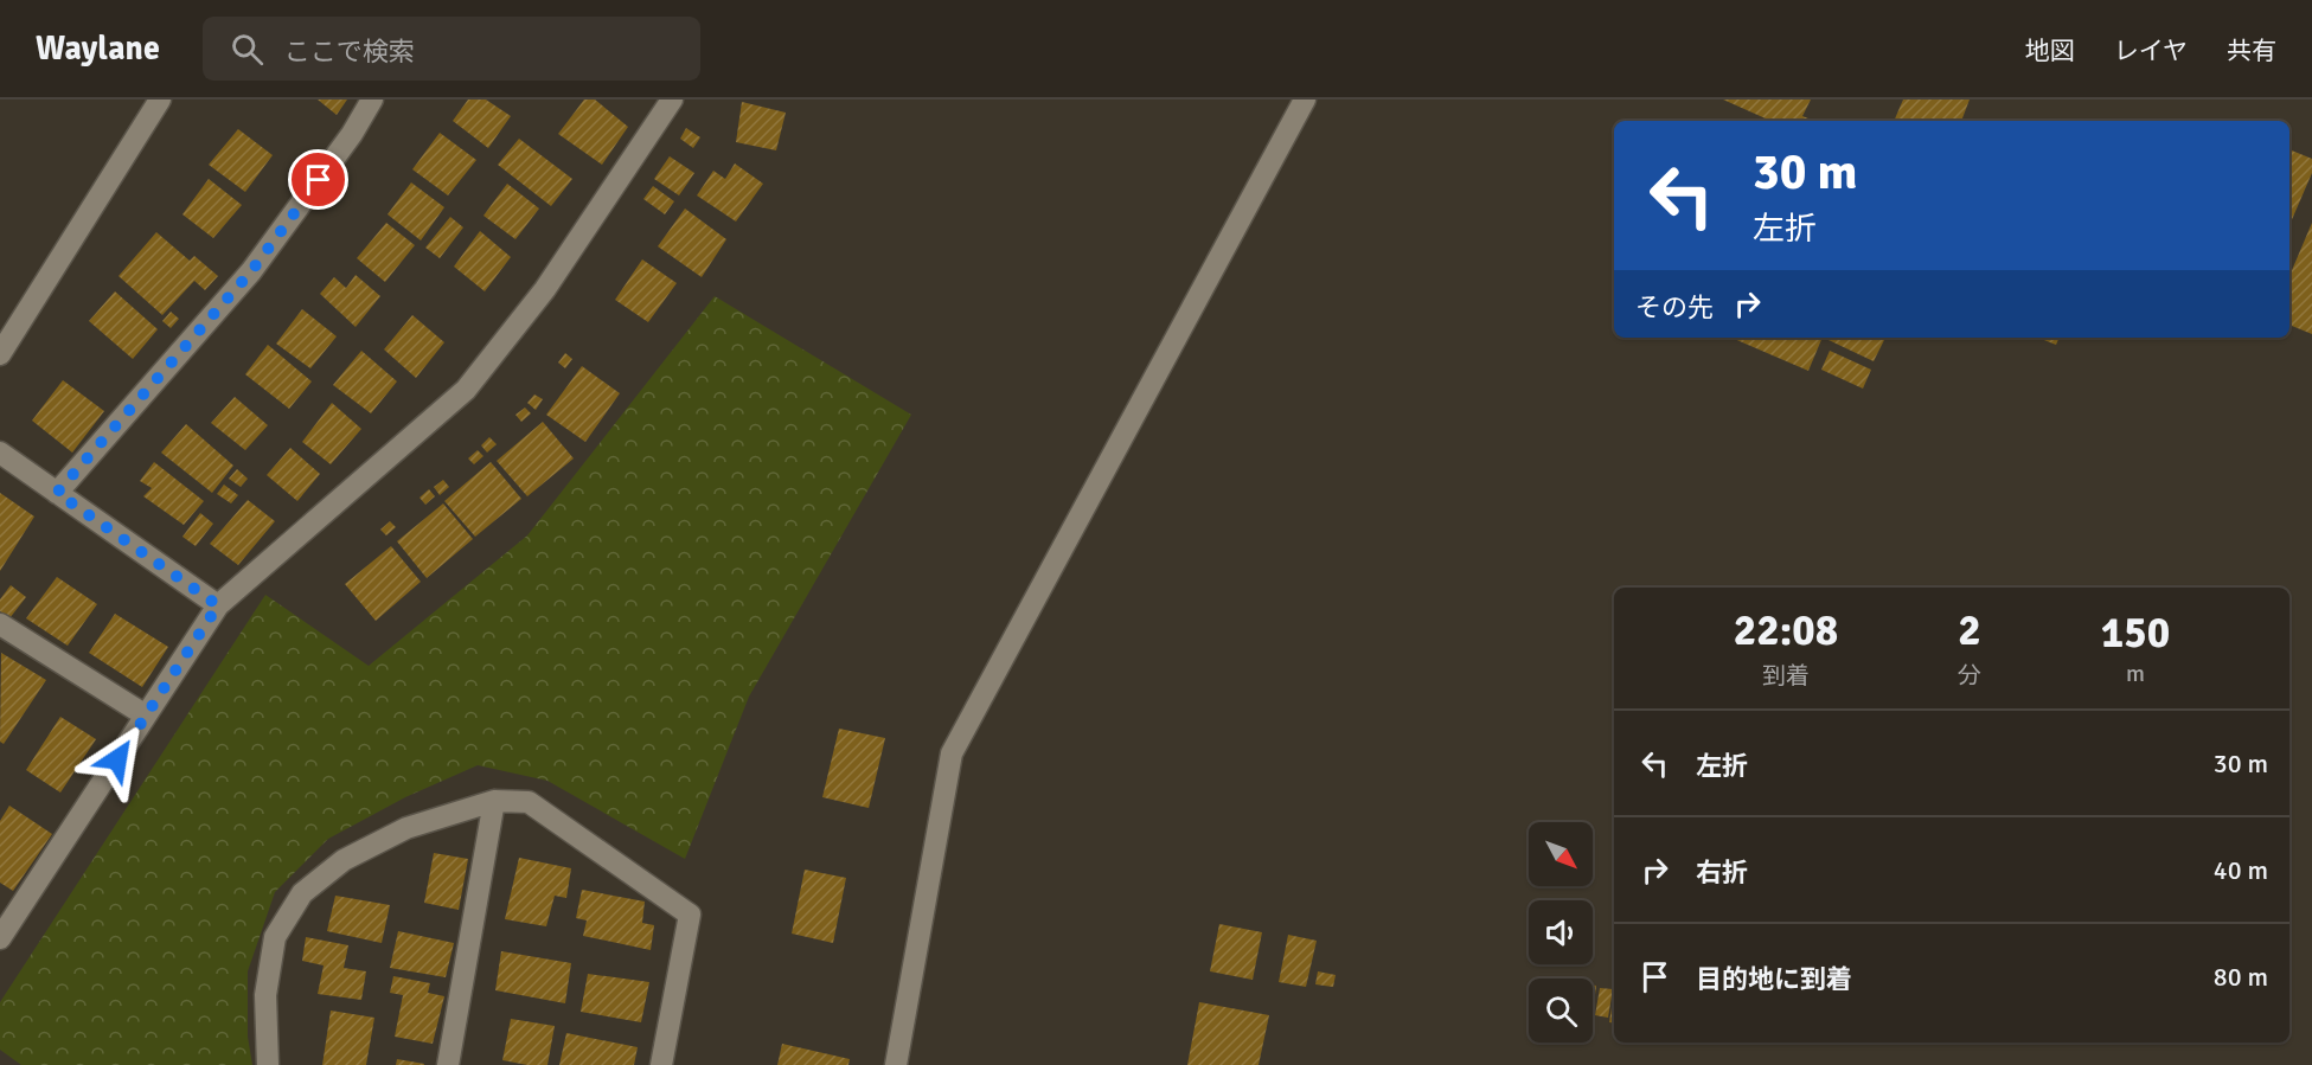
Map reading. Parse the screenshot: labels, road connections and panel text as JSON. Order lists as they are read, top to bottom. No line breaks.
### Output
{"north":"bottom right","page":{"header":"Waylane","search":"ここで検索","nav":["地図","レイヤ","共有"],"turn":["30 m","左折"],"then":"その先","eta":["22:08","到着","2","分","150","m"],"list":[{"name":"左折","value":"30 m"},{"name":"右折","value":"40 m"},{"name":"目的地に到着","value":"80 m"}]}}
